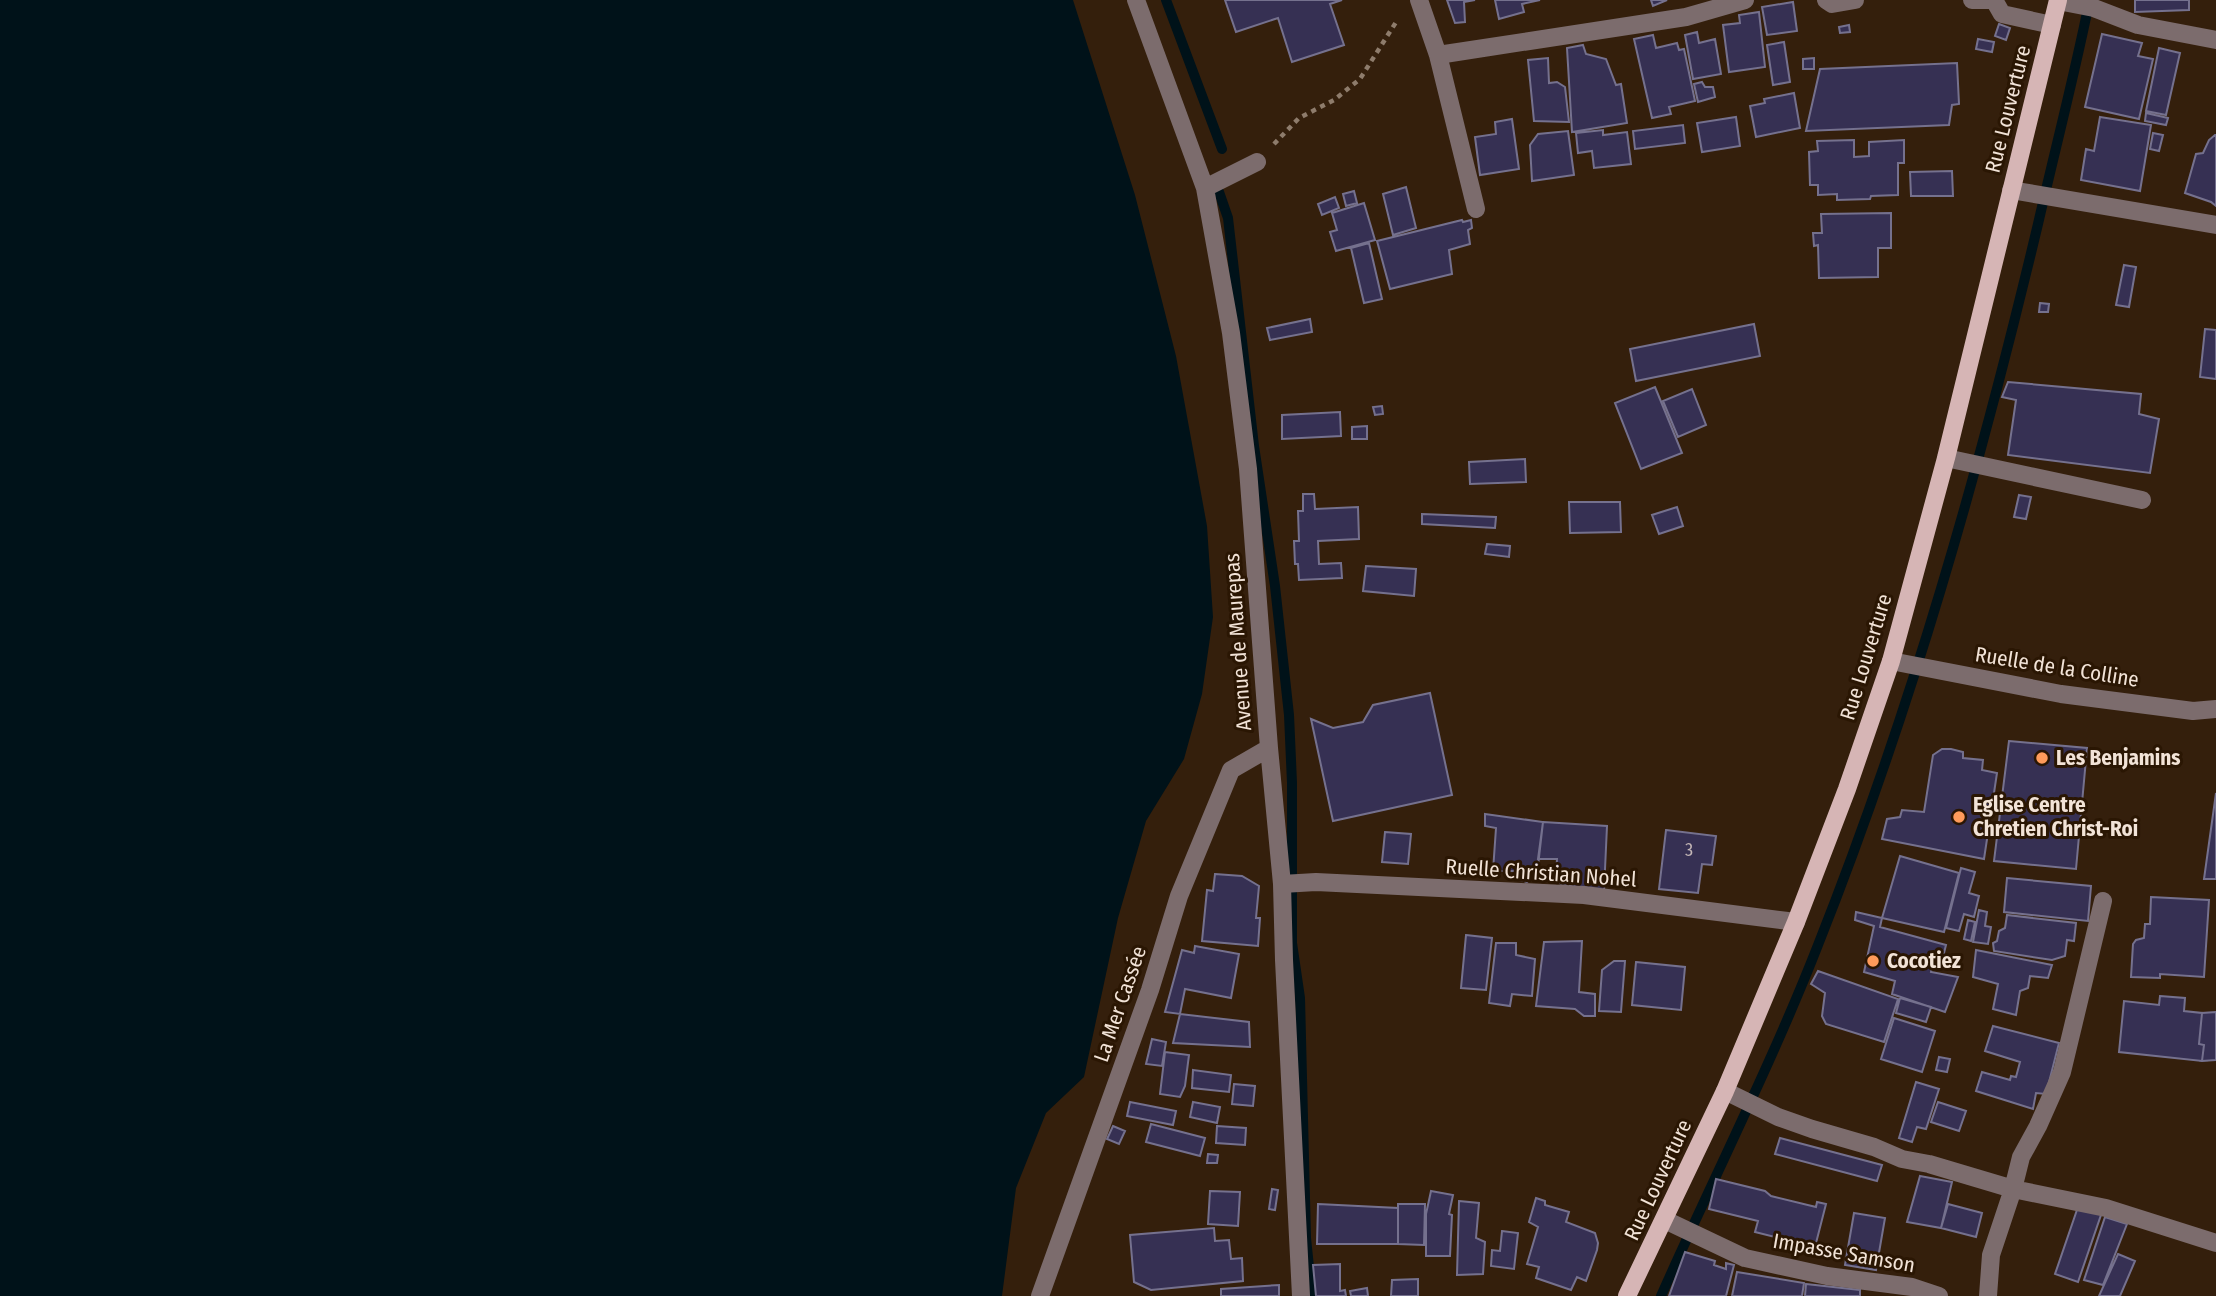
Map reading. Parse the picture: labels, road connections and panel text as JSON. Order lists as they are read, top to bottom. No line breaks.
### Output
{"streets":{"main road":["Rue Louverture"],"street":["Avenue de Maurepas","Ruelle de la Colline","Ruelle Christian Nohel","La Mer Cassée","Impasse Samson"]},"crossings":[["Rue Louverture","Ruelle de la Colline"],["Rue Louverture","Ruelle Christian Nohel"],["Rue Louverture","Impasse Samson"],["Avenue de Maurepas","Ruelle Christian Nohel"],["Avenue de Maurepas","La Mer Cassée"]],"places":["Les Benjamins","Eglise Centre Chretien Christ-Roi","Cocotiez"],"house_numbers":["3"]}
